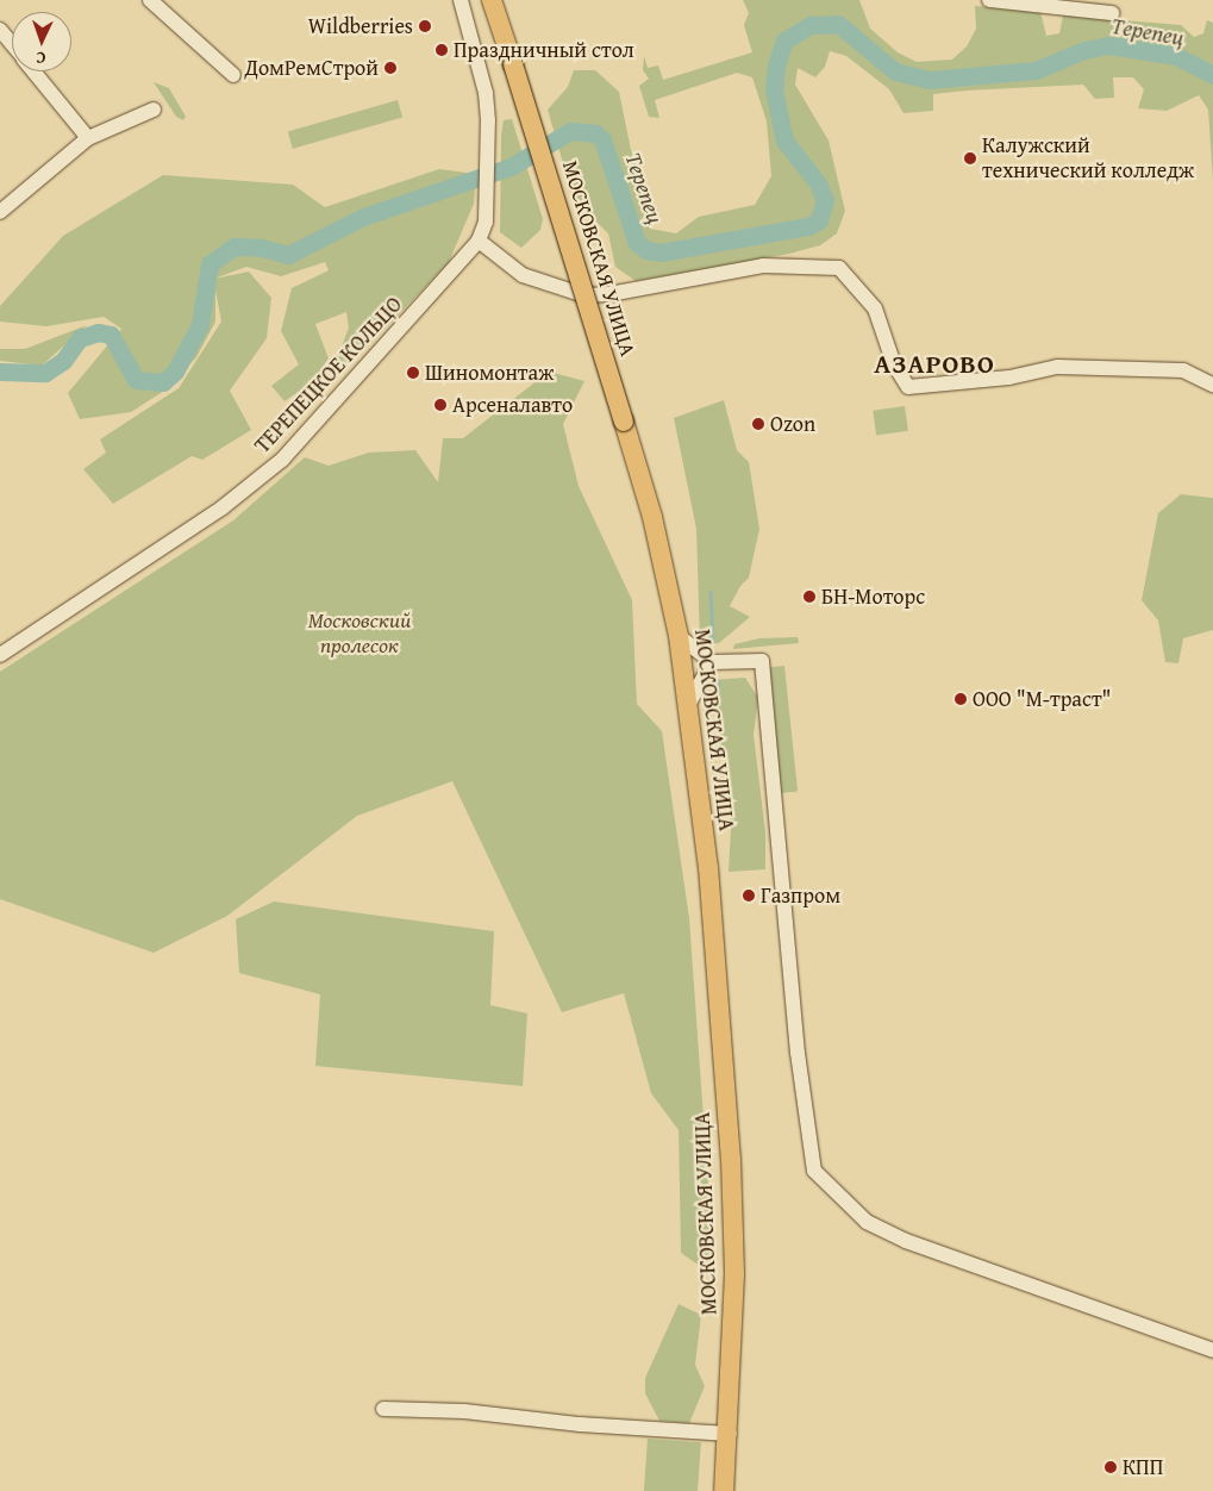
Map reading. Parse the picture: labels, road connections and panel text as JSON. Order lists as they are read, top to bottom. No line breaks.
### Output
{"streets":{"main road":["МОСКОВСКАЯ УЛИЦА"],"street":["ТЕРЕПЕЦКОЕ КОЛЬЦО"]},"districts":["АЗАРОВО"],"water":["Терепец"],"parks":["Московский пролесок"],"places":["Wildberries","Праздничный стол","ДомРемСтрой","Калужский технический колледж","Шиномонтаж","Арсеналавто","Ozon","БН-Моторс","ООО \"М-траст\"","Газпром","КПП"],"north":"bottom"}
